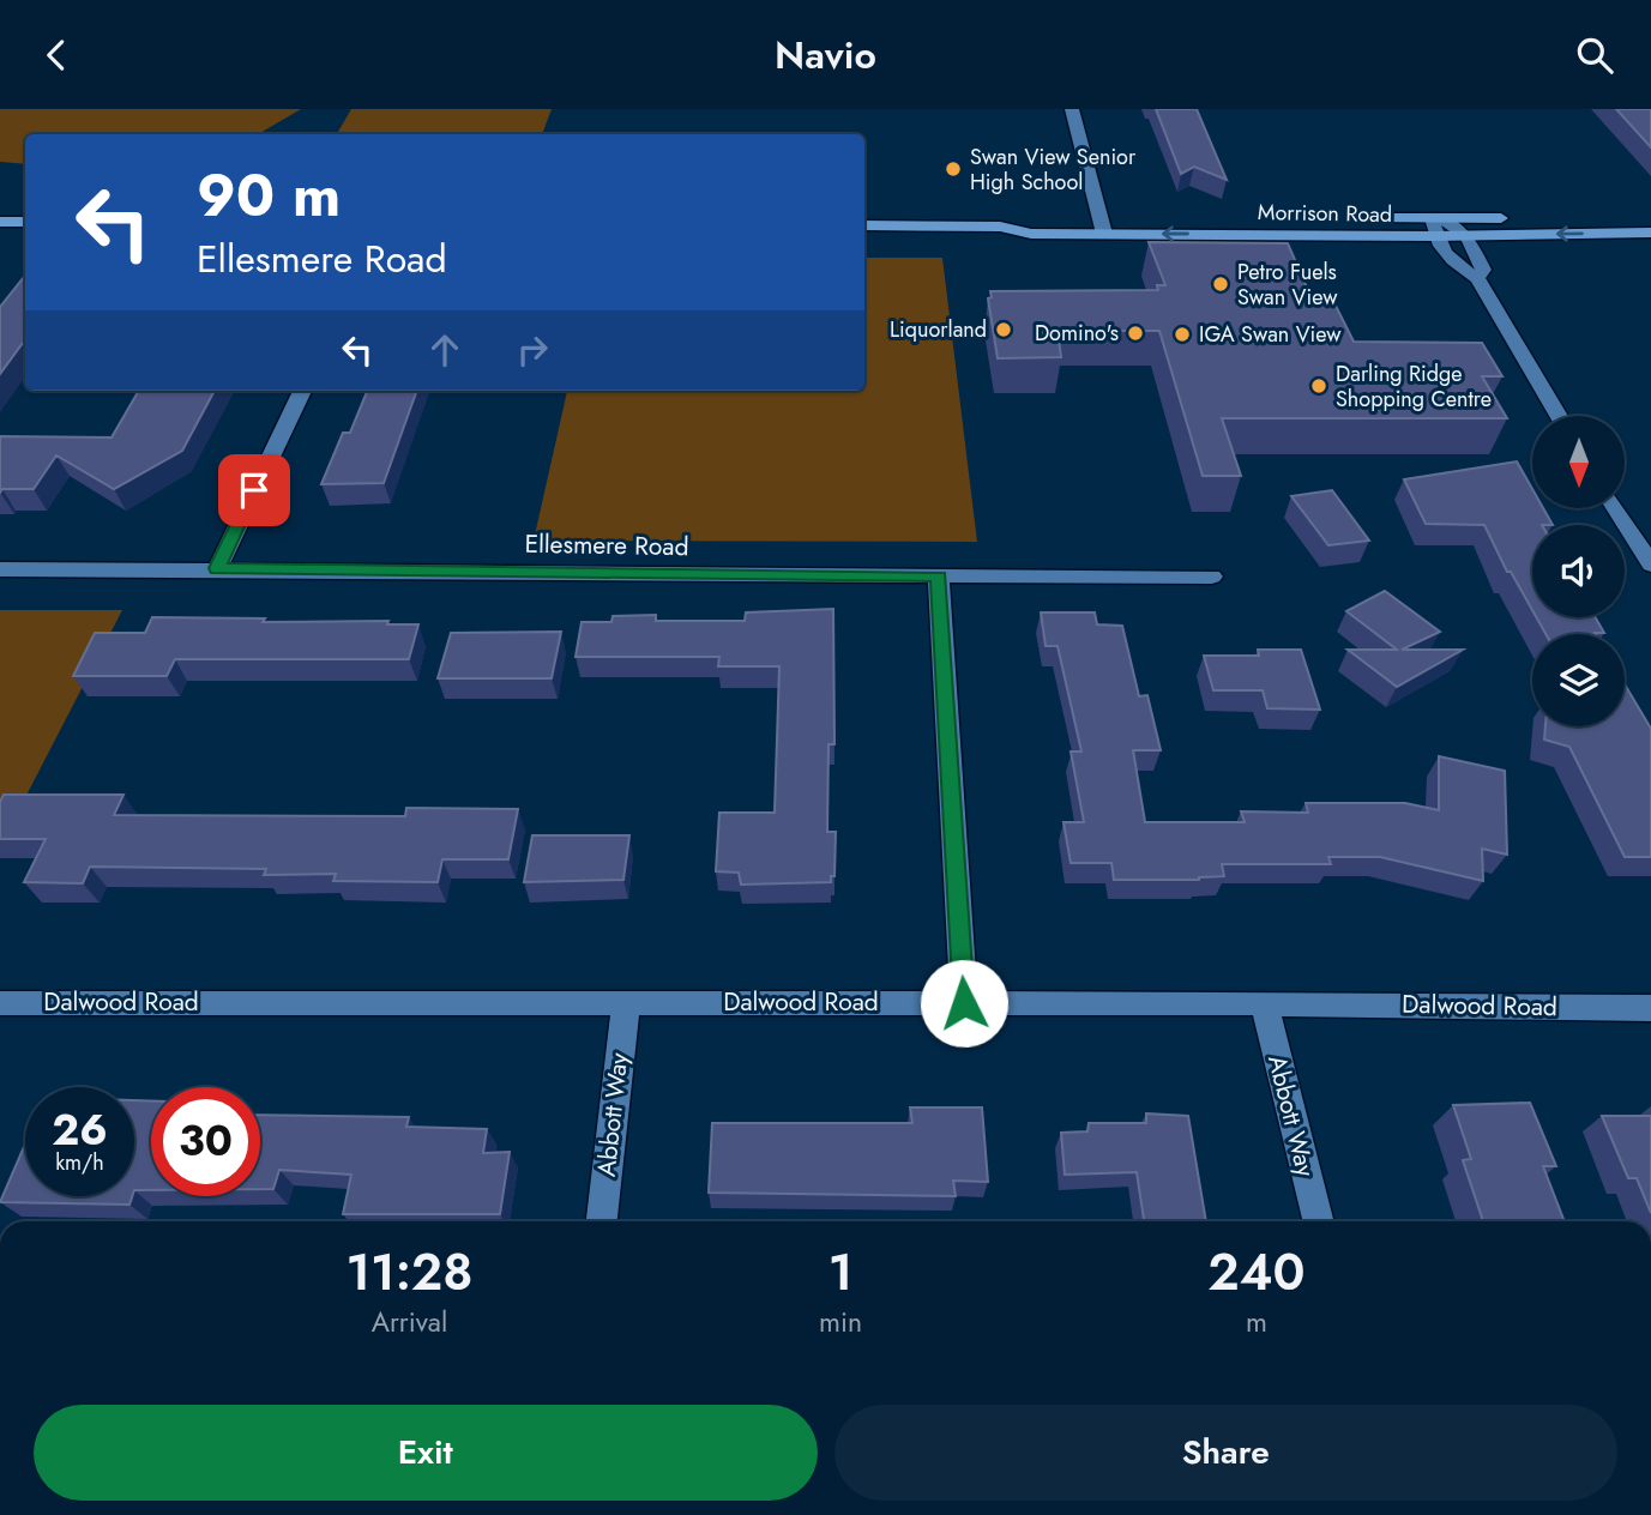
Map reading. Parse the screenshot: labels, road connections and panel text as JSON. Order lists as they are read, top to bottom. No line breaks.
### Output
{"streets":{"main road":["Morrison Road"],"street":["Ellesmere Road","Dalwood Road","Abbott Way"]},"crossings":[["Dalwood Road","Abbott Way"]],"places":["Swan View Senior High School","Petro Fuels Swan View","Liquorland","Domino's","IGA Swan View","Darling Ridge Shopping Centre"],"north":"bottom","page":{"header":"Navio","turn":["90 m","Ellesmere Road"],"speed":"26 km/h","limit":"30","eta":["11:28","Arrival","1","min","240","m"],"buttons":["Exit","Share"]}}
